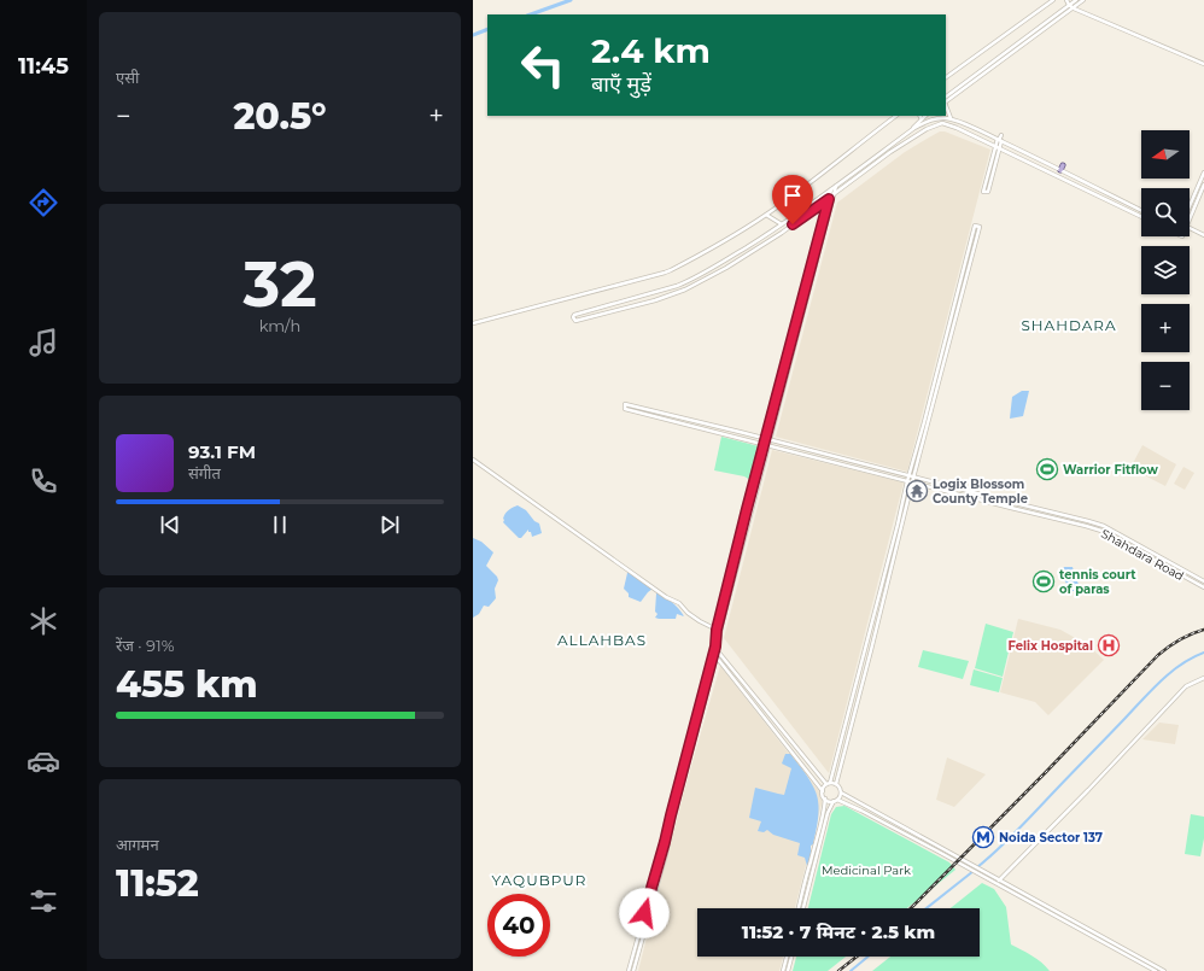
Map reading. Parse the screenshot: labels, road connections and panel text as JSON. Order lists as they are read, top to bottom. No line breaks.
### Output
{"streets":{"street":["Shahdara Road"]},"districts":["SHAHDARA","ALLAHBAS","YAQUBPUR"],"parks":["Medicinal Park"],"places":{"sports":["Warrior Fitflow","tennis court of paras"],"temple":["Logix Blossom County Temple"],"hospital":["Felix Hospital"],"metro station":["Noida Sector 137"]},"north":"left","page":{"tabs":"11:45","tile":["एसी",["32","km/h"],["रेंज · 91%","455 km"],["आगमन","11:52"]],"turn":["2.4 km","बाएँ मुड़ें"],"heat":["−","20.5°","+"],"map_buttons":["+","−"],"song":["93.1 FM","संगीत"],"limit":"40","trip":"11:52 · 7 मिनट · 2.5 km"}}
